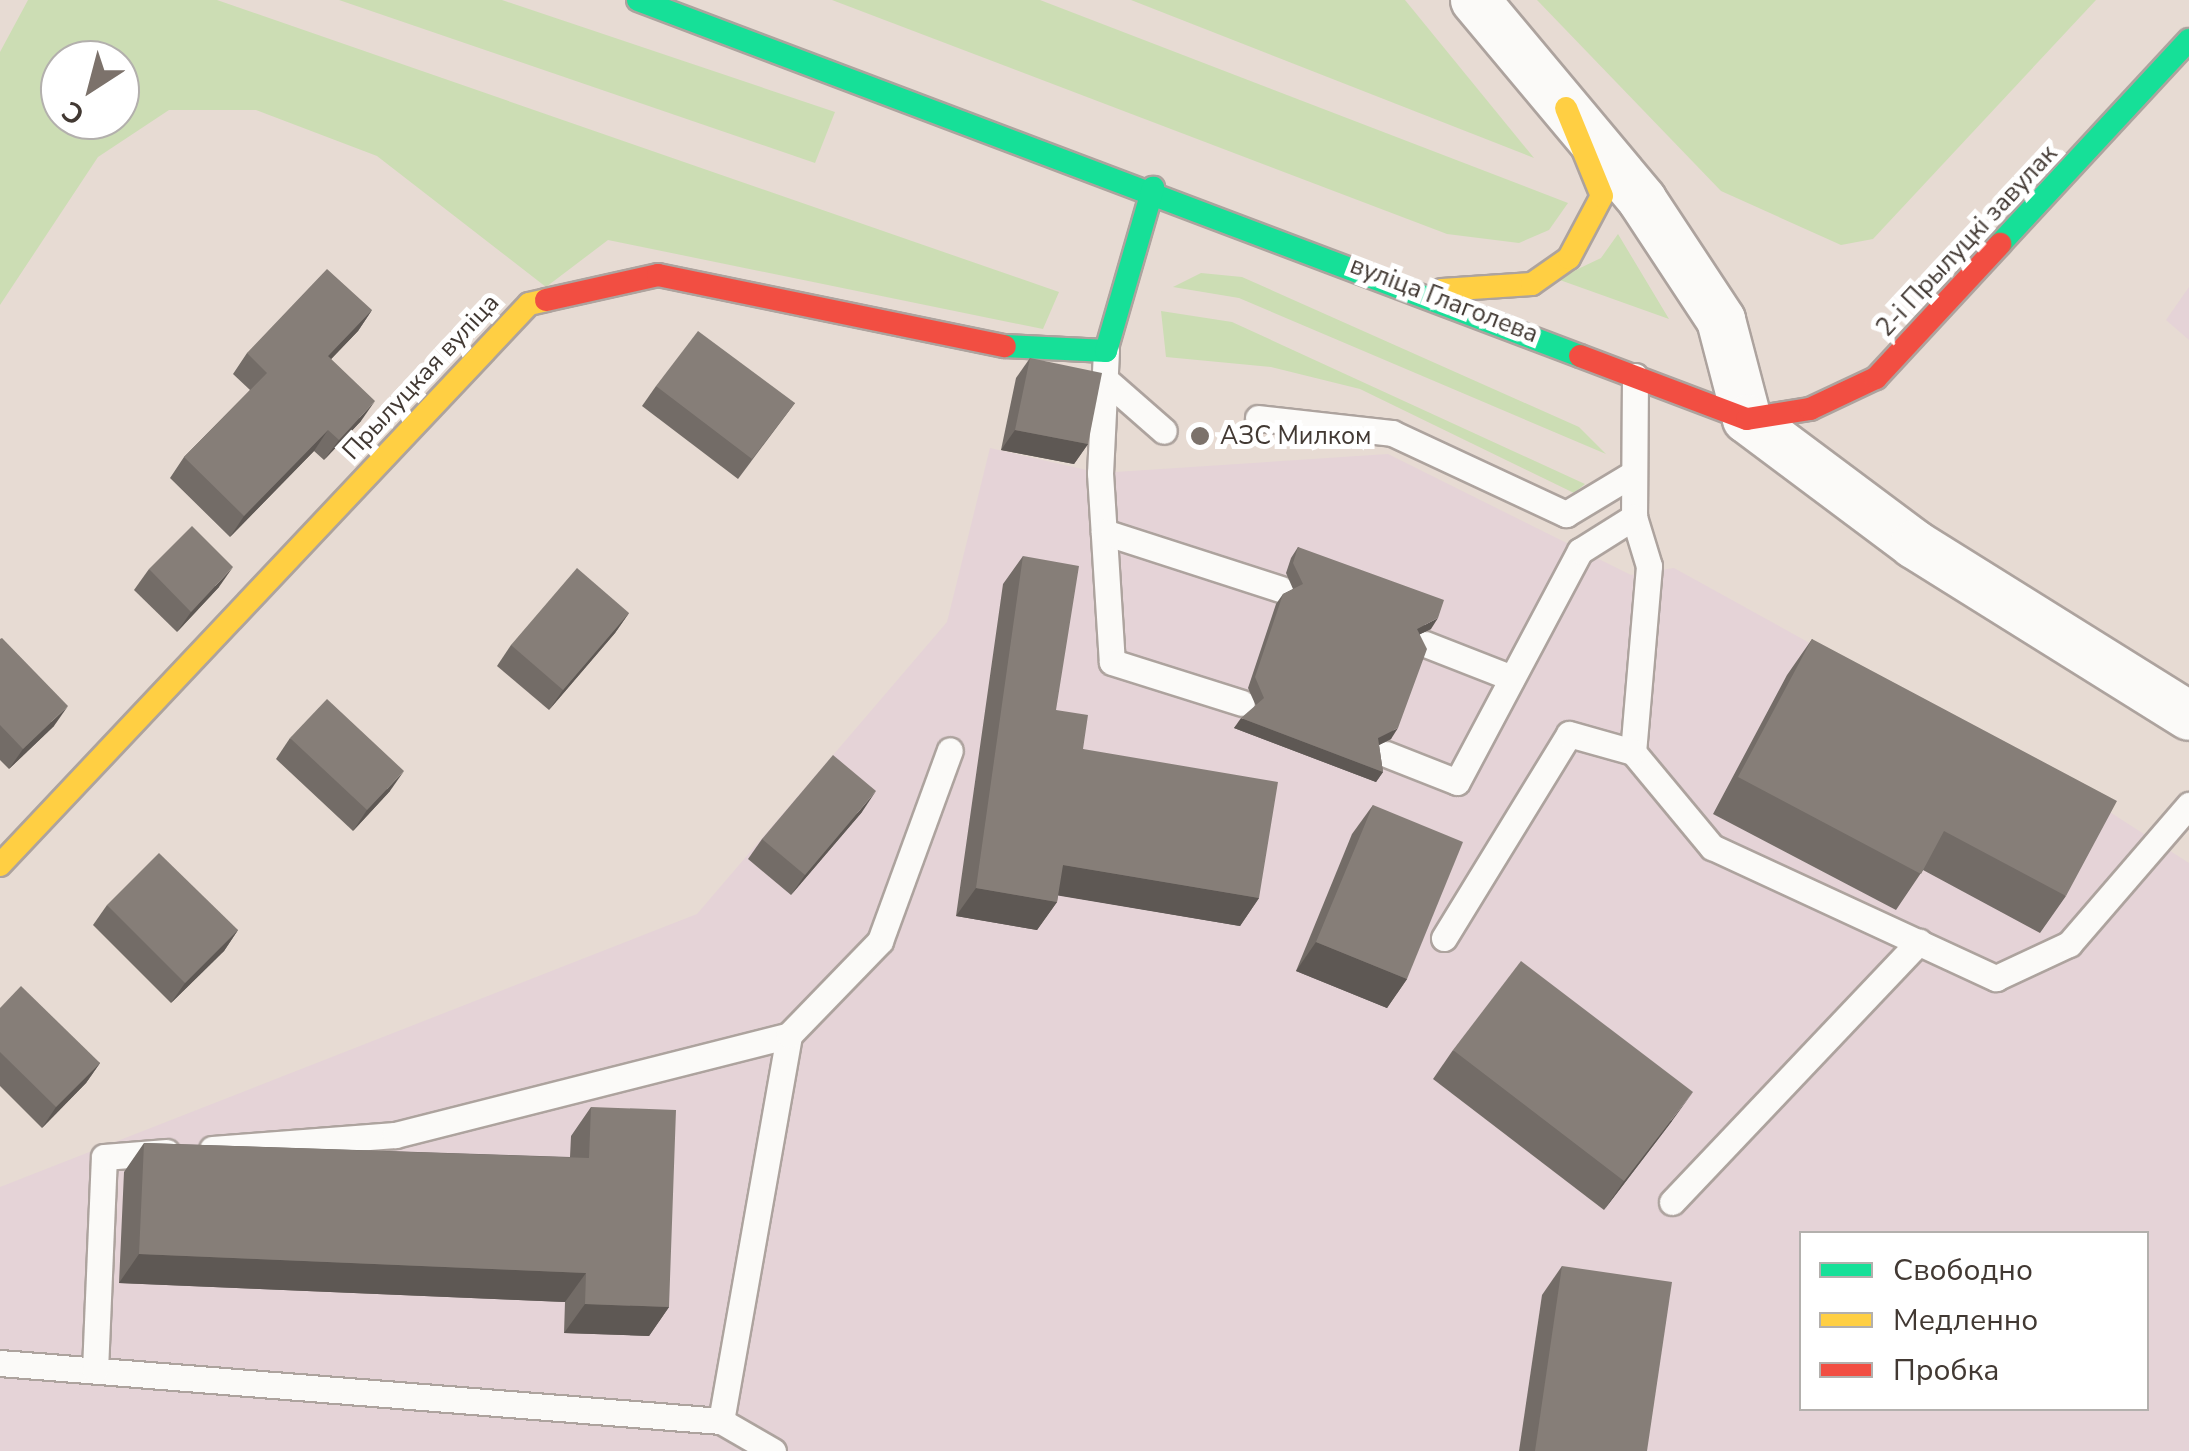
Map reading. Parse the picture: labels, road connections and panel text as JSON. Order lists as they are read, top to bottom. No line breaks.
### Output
{"streets":{"street":["2-і Прылуцкі завулак","вуліца Глаголева","Прылуцкая вуліца"]},"crossings":[["2-і Прылуцкі завулак","вуліца Глаголева"]],"places":["АЗС Милком"],"legend":["Свободно","Медленно","Пробка"],"north":"bottom left"}
